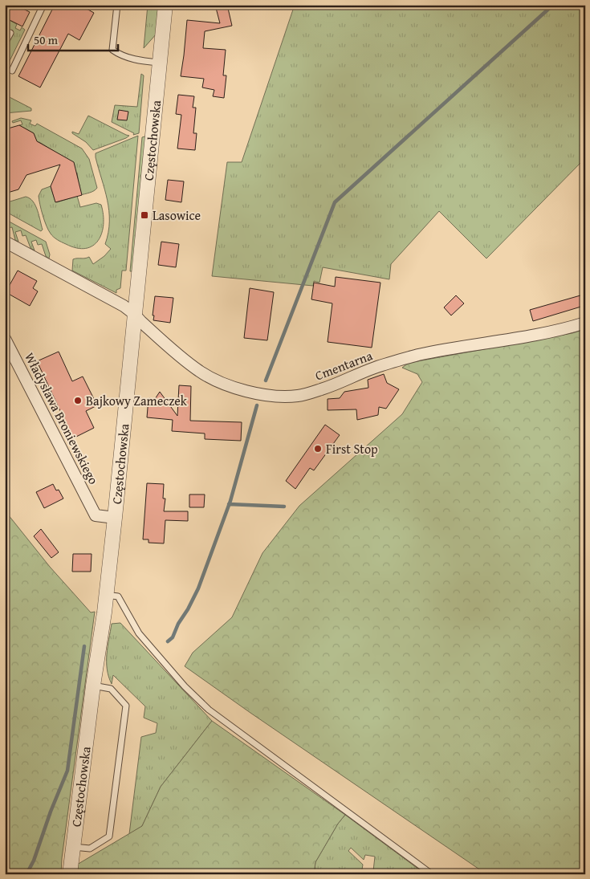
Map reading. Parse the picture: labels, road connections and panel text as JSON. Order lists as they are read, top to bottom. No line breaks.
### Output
{"streets":{"street":["Częstochowska","Cmentarna","Władysława Broniewskiego"]},"crossings":[["Częstochowska","Cmentarna"],["Częstochowska","Władysława Broniewskiego"]],"places":{"transit":["Lasowice"],"other":["Bajkowy Zameczek","First Stop"]},"scale_bar":"50 m"}
